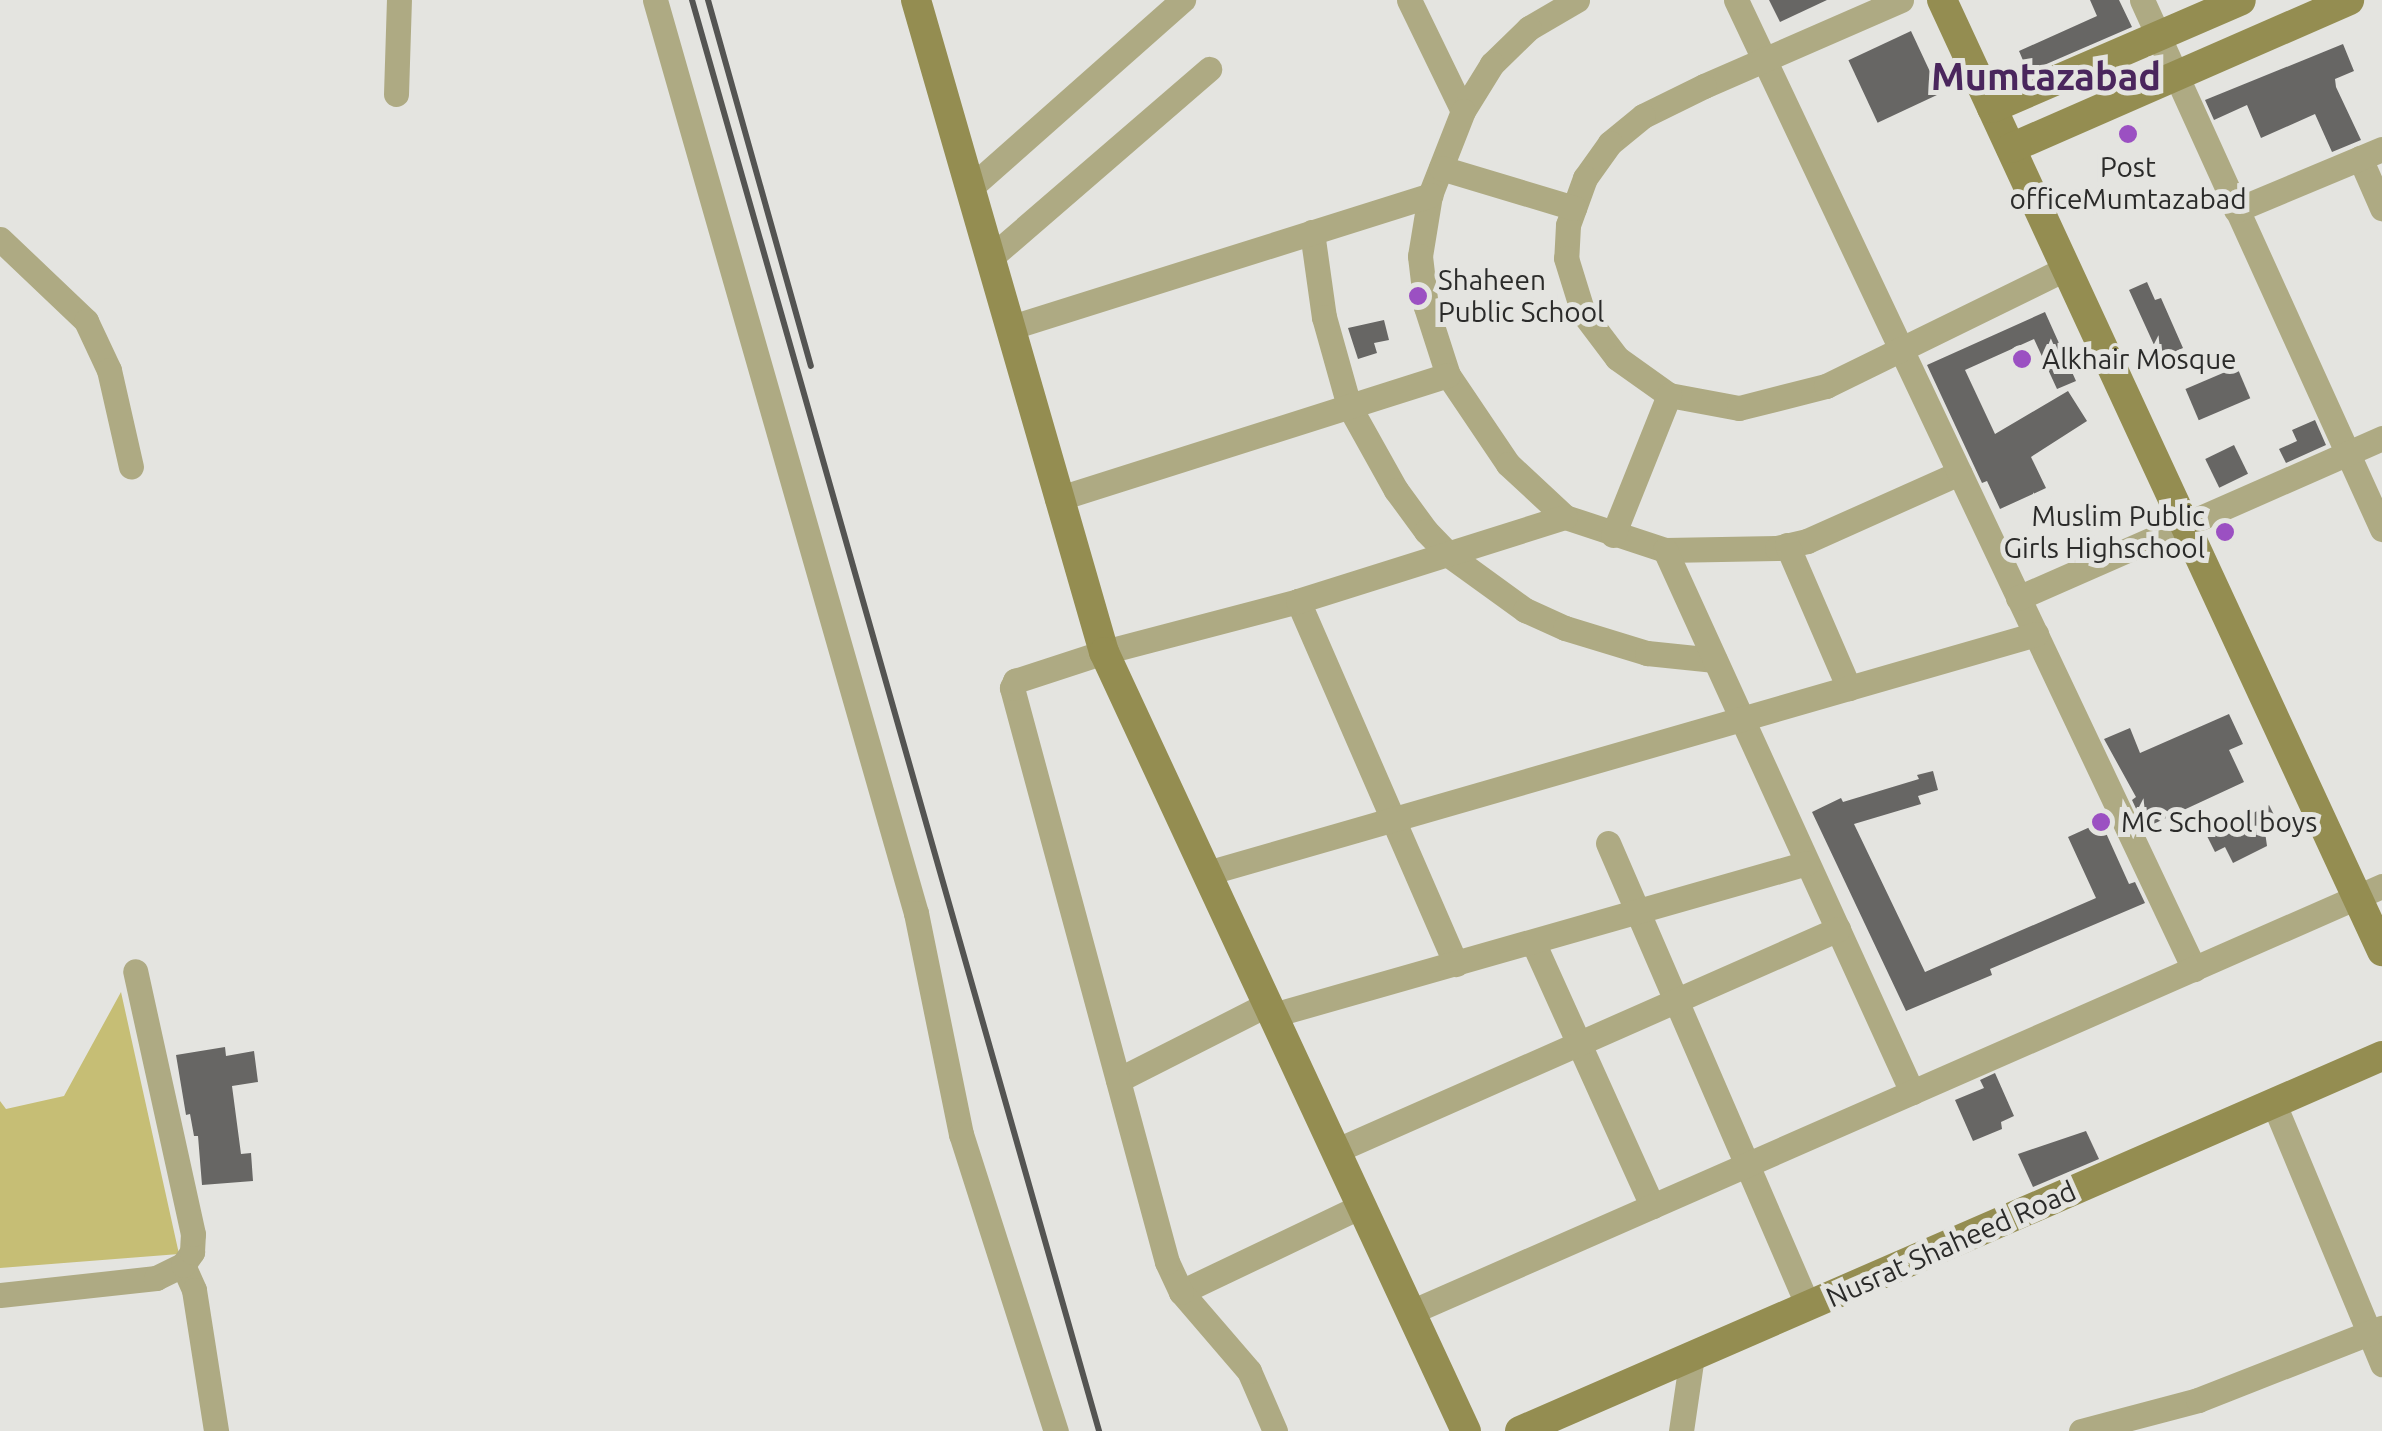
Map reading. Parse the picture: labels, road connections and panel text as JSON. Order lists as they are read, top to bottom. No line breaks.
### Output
{"streets":{"street":["Nusrat Shaheed Road"]},"districts":["Mumtazabad"],"places":["Post officeMumtazabad","Shaheen Public School","Alkhair Mosque","Muslim Public Girls Highschool","MC School boys"]}
